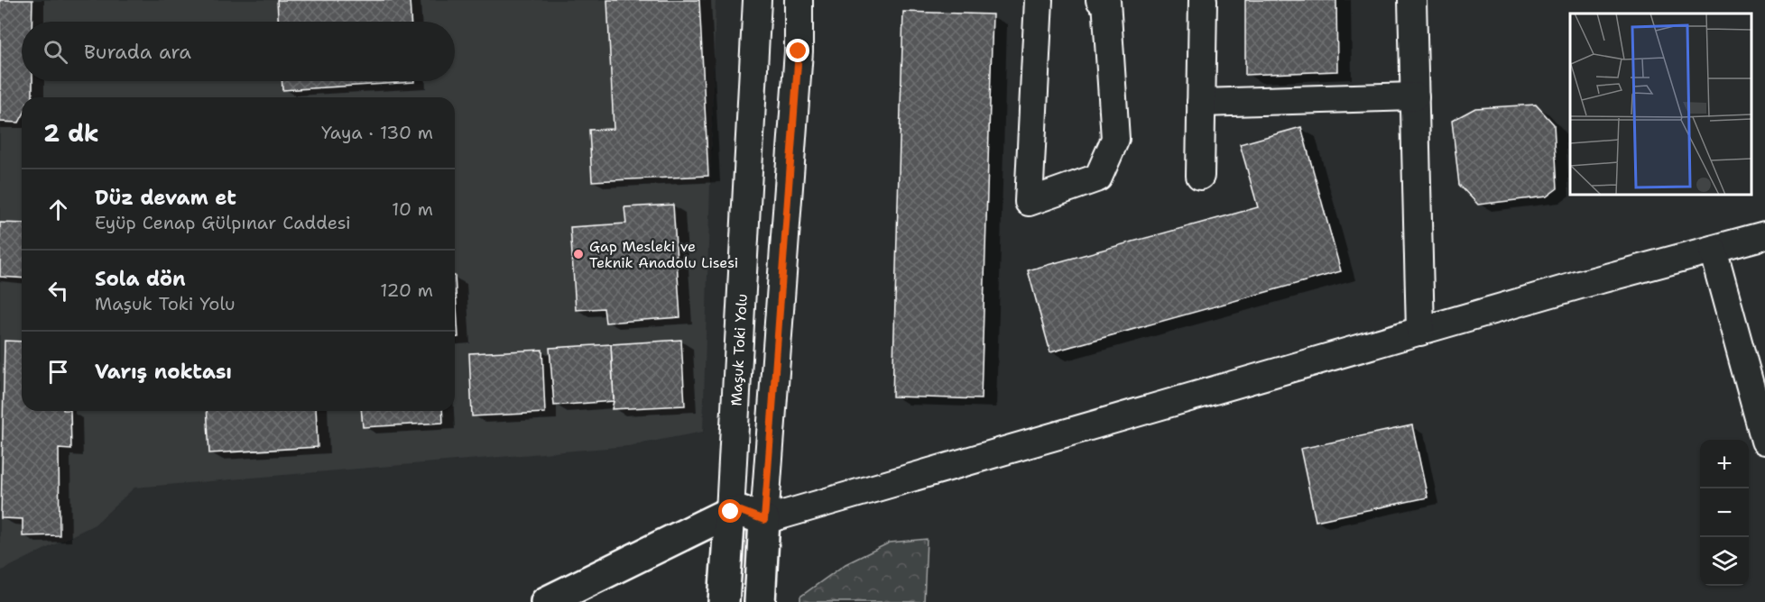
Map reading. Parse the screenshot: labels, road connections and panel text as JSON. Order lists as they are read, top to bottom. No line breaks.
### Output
{"streets":{"main road":["Maşuk Toki Yolu"]},"places":["Gap Mesleki ve Teknik Anadolu Lisesi"],"page":{"search":"Burada ara","heading":["2 dk","Yaya · 130 m"],"list":[["Düz devam et","Eyüp Cenap Gülpınar Caddesi","10 m"],["Sola dön","Maşuk Toki Yolu","120 m"],"Varış noktası"],"map_buttons":["+","−"]}}
